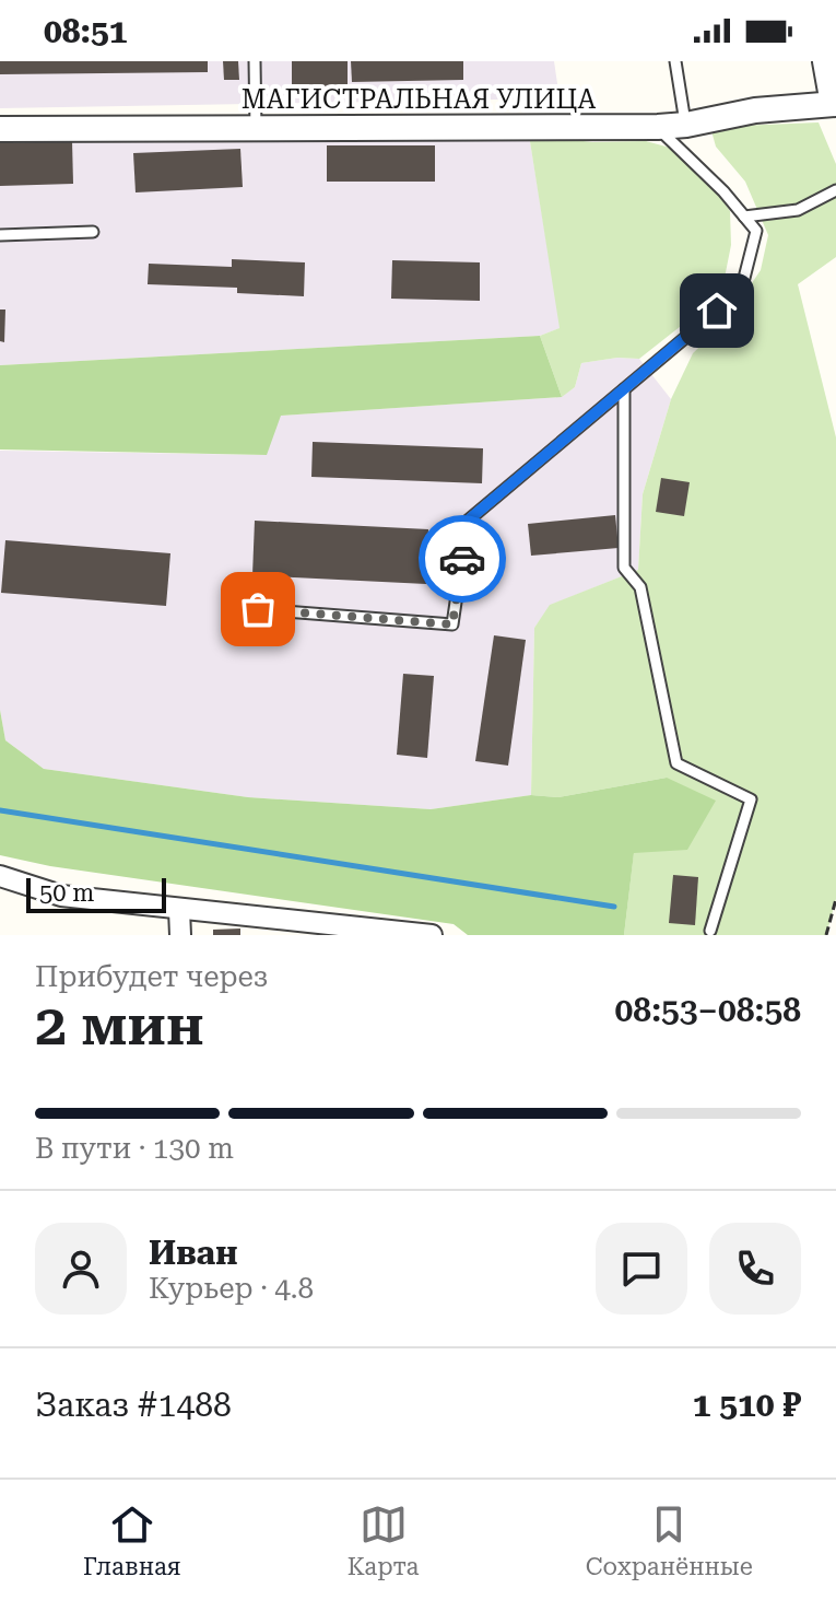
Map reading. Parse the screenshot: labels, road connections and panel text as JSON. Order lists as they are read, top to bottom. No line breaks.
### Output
{"streets":{"street":["МАГИСТРАЛЬНАЯ УЛИЦА"]},"scale_bar":"50 m","page":{"status":"08:51","scale":"50 m","heading":["2 мин","Прибудет через","08:53–08:58"],"panel":["Иван","Курьер · 4.8","Заказ #1488","1 510 ₽"],"bar":"В пути · 130 m","tabs":["Главная","Карта","Сохранённые"]}}
